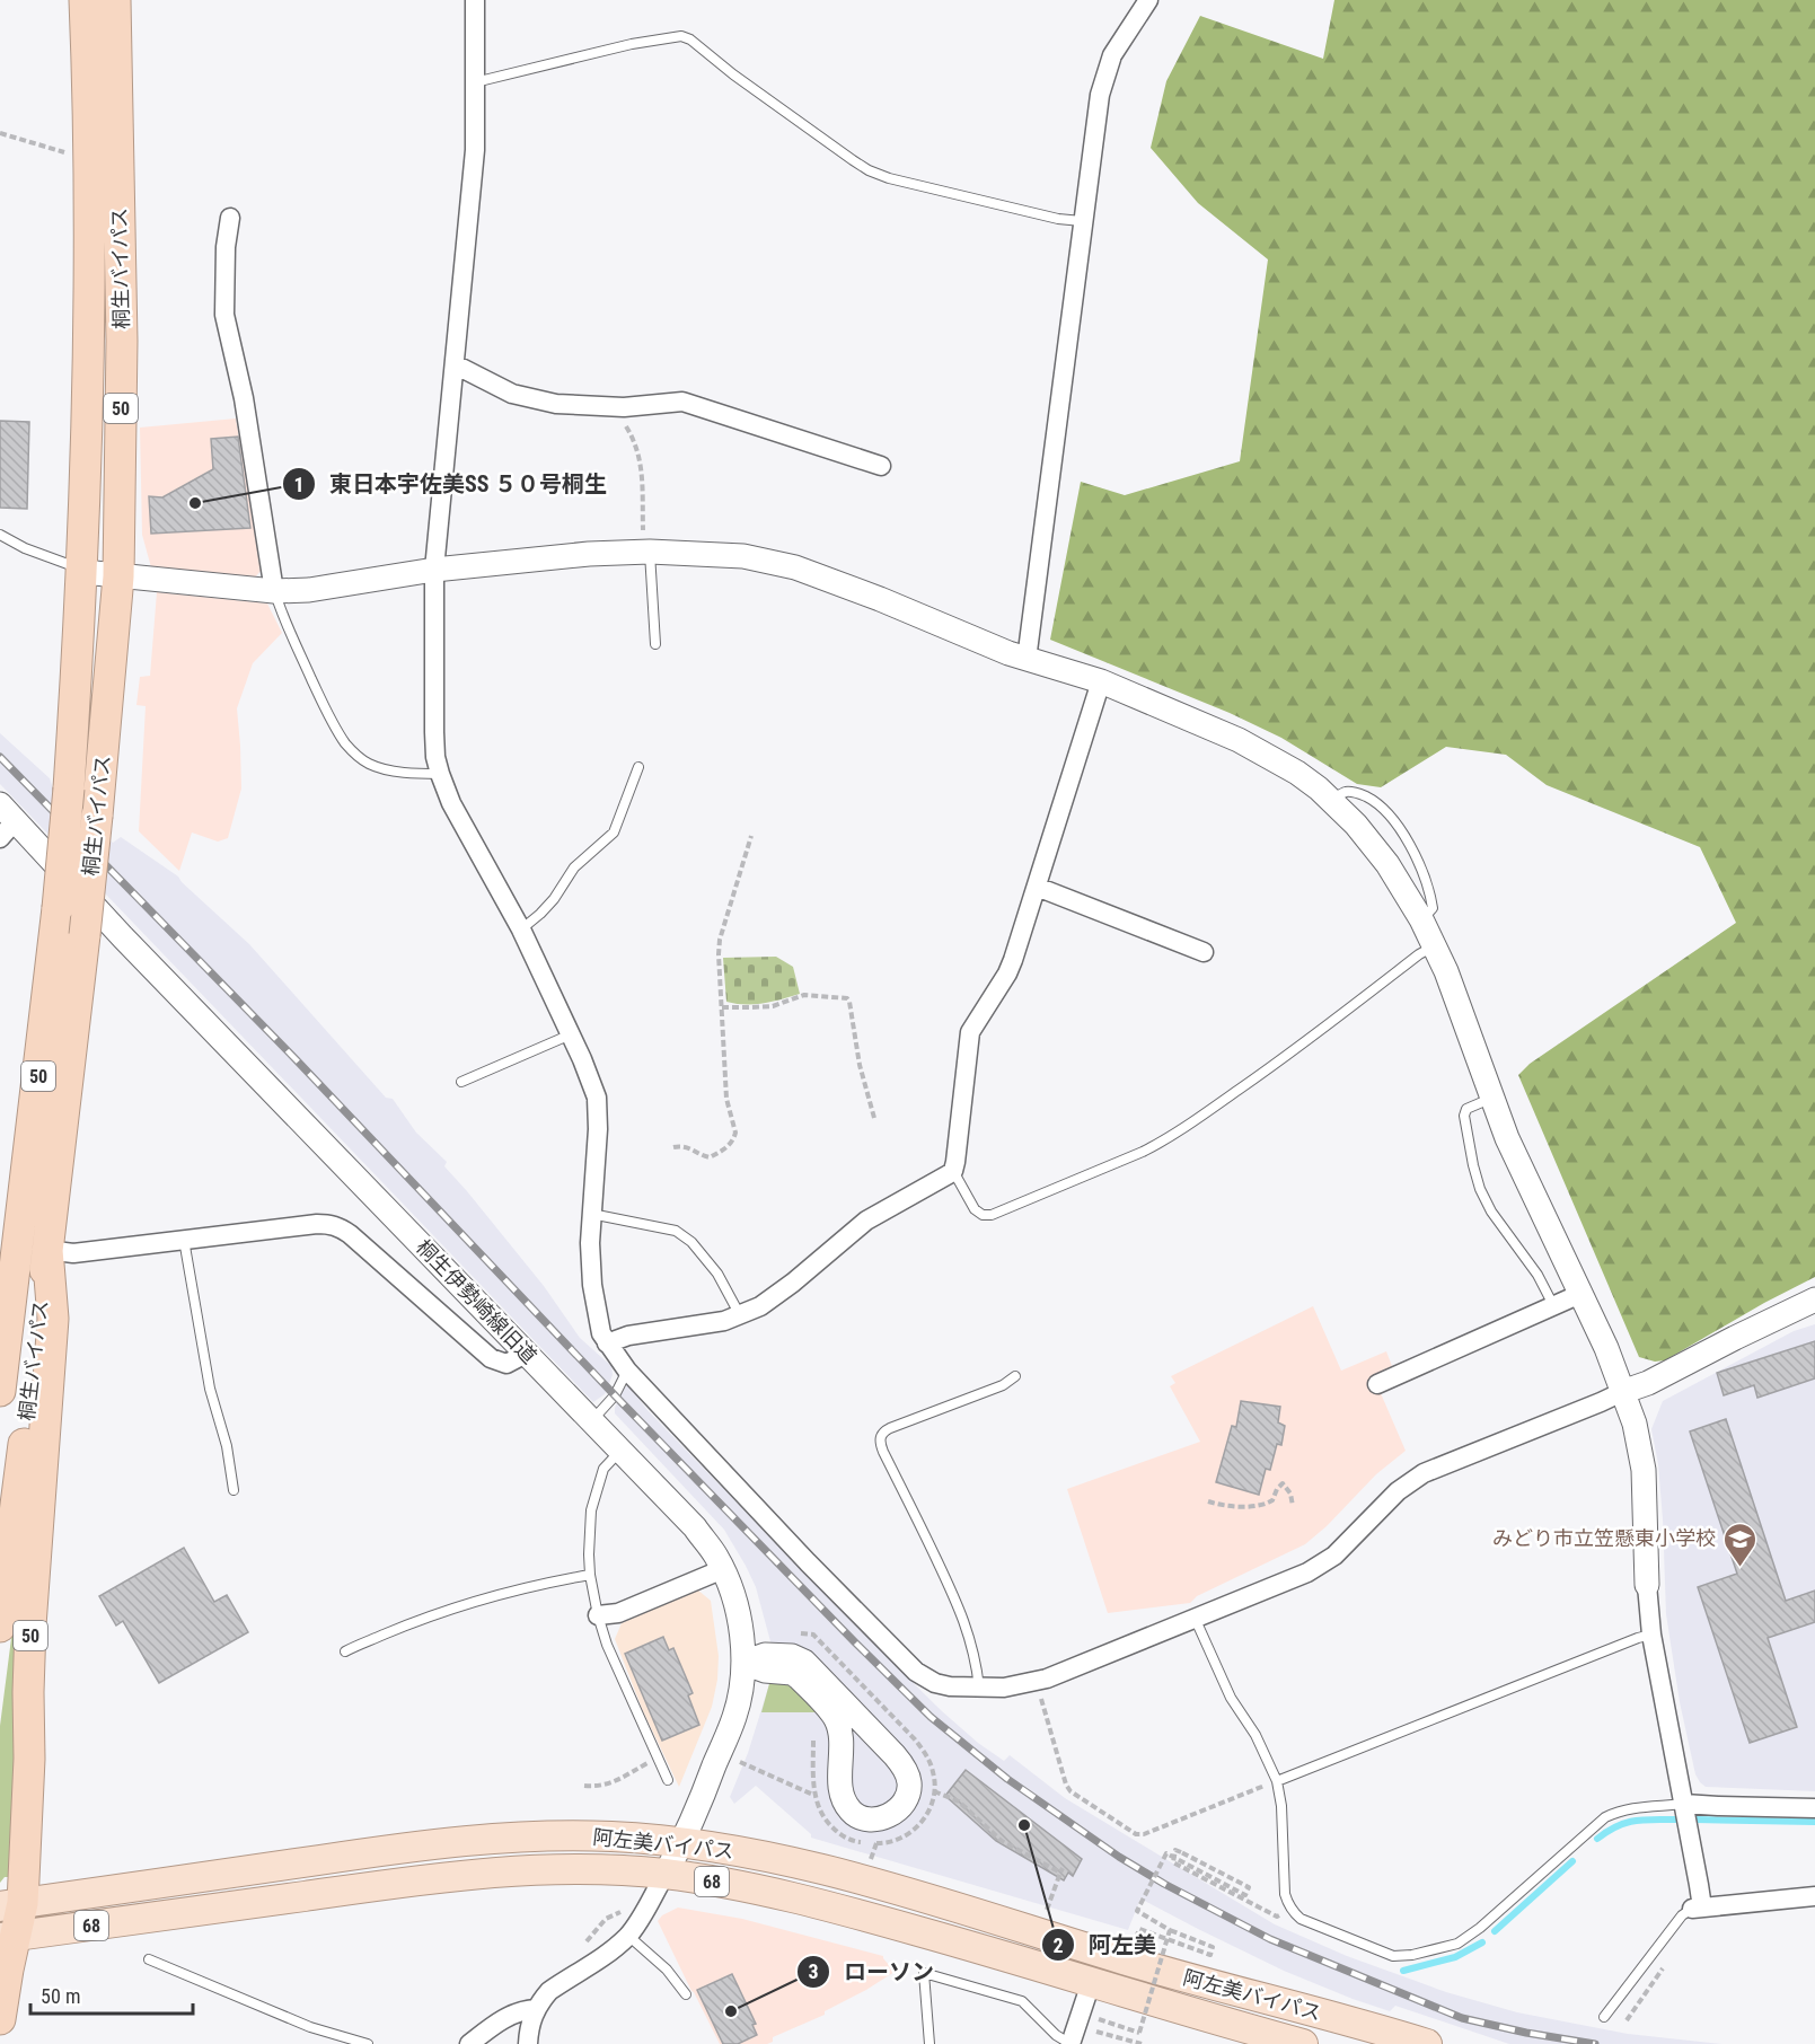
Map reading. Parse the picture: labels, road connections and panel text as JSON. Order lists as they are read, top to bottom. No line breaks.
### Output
{"streets":{"highway":["桐生バイパス","50"],"main road":["阿左美バイパス","68"],"street":["桐生伊勢崎線旧道"]},"crossings":[["桐生バイパス","50"],["50","阿左美バイパス"],["桐生伊勢崎線旧道","阿左美バイパス"]],"places":{"other":["東日本宇佐美SS ５０号桐生","阿左美","ローソン"],"school or university":["みどり市立笠懸東小学校"]},"scale_bar":"50 m"}
